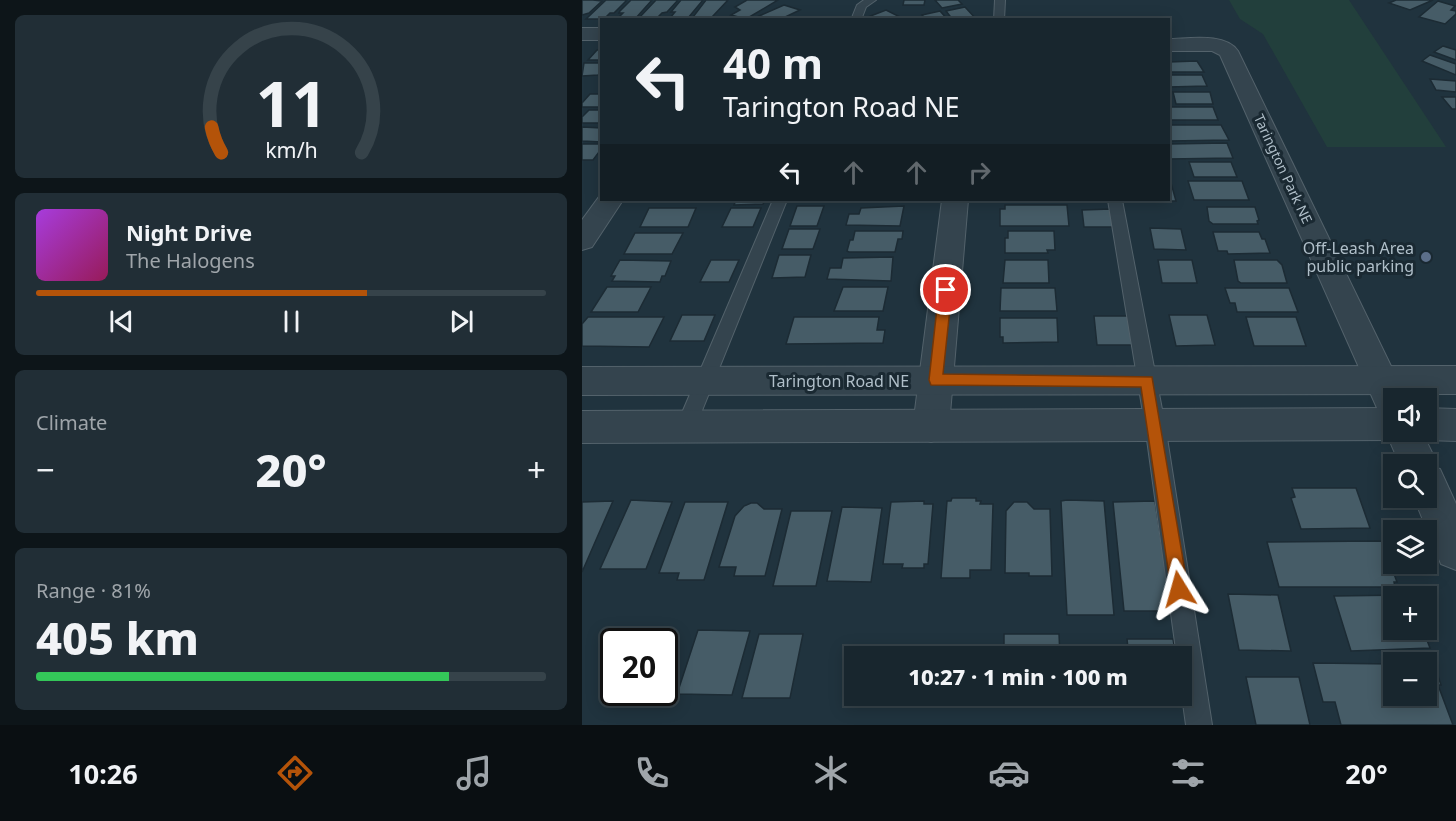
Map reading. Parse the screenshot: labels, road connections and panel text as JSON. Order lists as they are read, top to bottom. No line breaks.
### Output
{"streets":{"street":["Tarington Park NE","Tarington Road NE"]},"places":["Off-Leash Area public parking"],"page":{"turn":["40 m","Tarington Road NE"],"song":["Night Drive","The Halogens"],"tile":["Climate",["Range · 81%","405 km"]],"map_buttons":["+","−"],"heat":["−","20°","+"],"limit":"20","trip":"10:27 · 1 min · 100 m","tabs":["10:26","20°"],"gauge":["11","km/h"]}}
